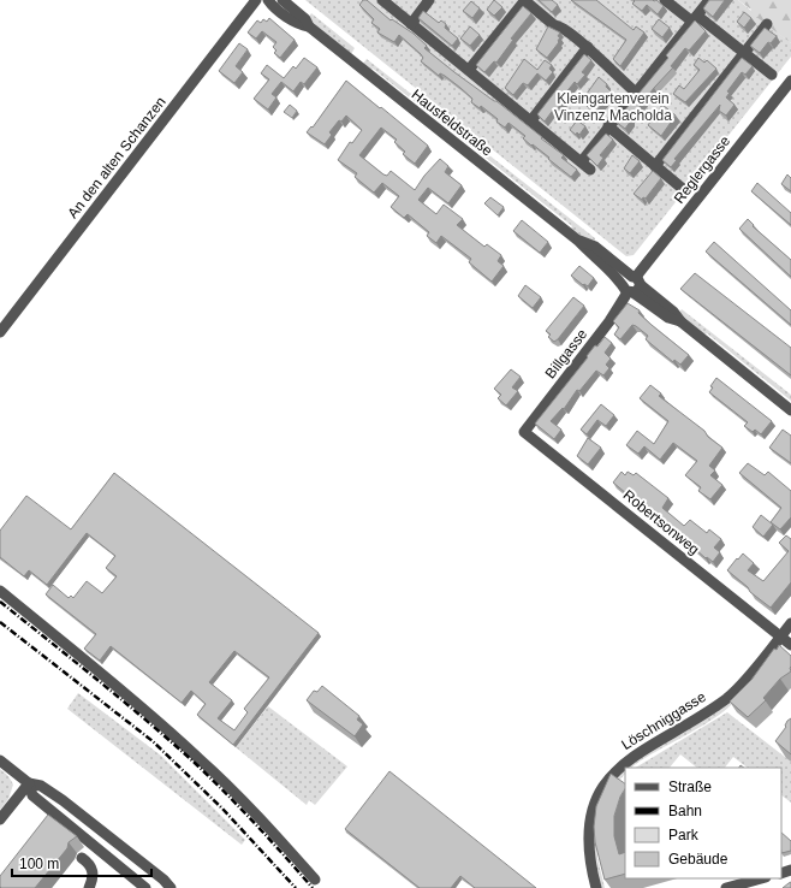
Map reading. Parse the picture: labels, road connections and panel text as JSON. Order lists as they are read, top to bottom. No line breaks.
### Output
{"streets":{"street":["Hausfeldstraße","An den alten Schanzen","Reglergasse","Billgasse","Robertsonweg","Löschniggasse"]},"crossings":[["Hausfeldstraße","Reglergasse"],["Hausfeldstraße","Billgasse"],["Reglergasse","Billgasse"],["Billgasse","Robertsonweg"],["Robertsonweg","Löschniggasse"]],"parks":["Kleingartenverein Vinzenz Macholda"],"legend":["Straße","Bahn","Park","Gebäude"],"scale_bar":"100 m"}
